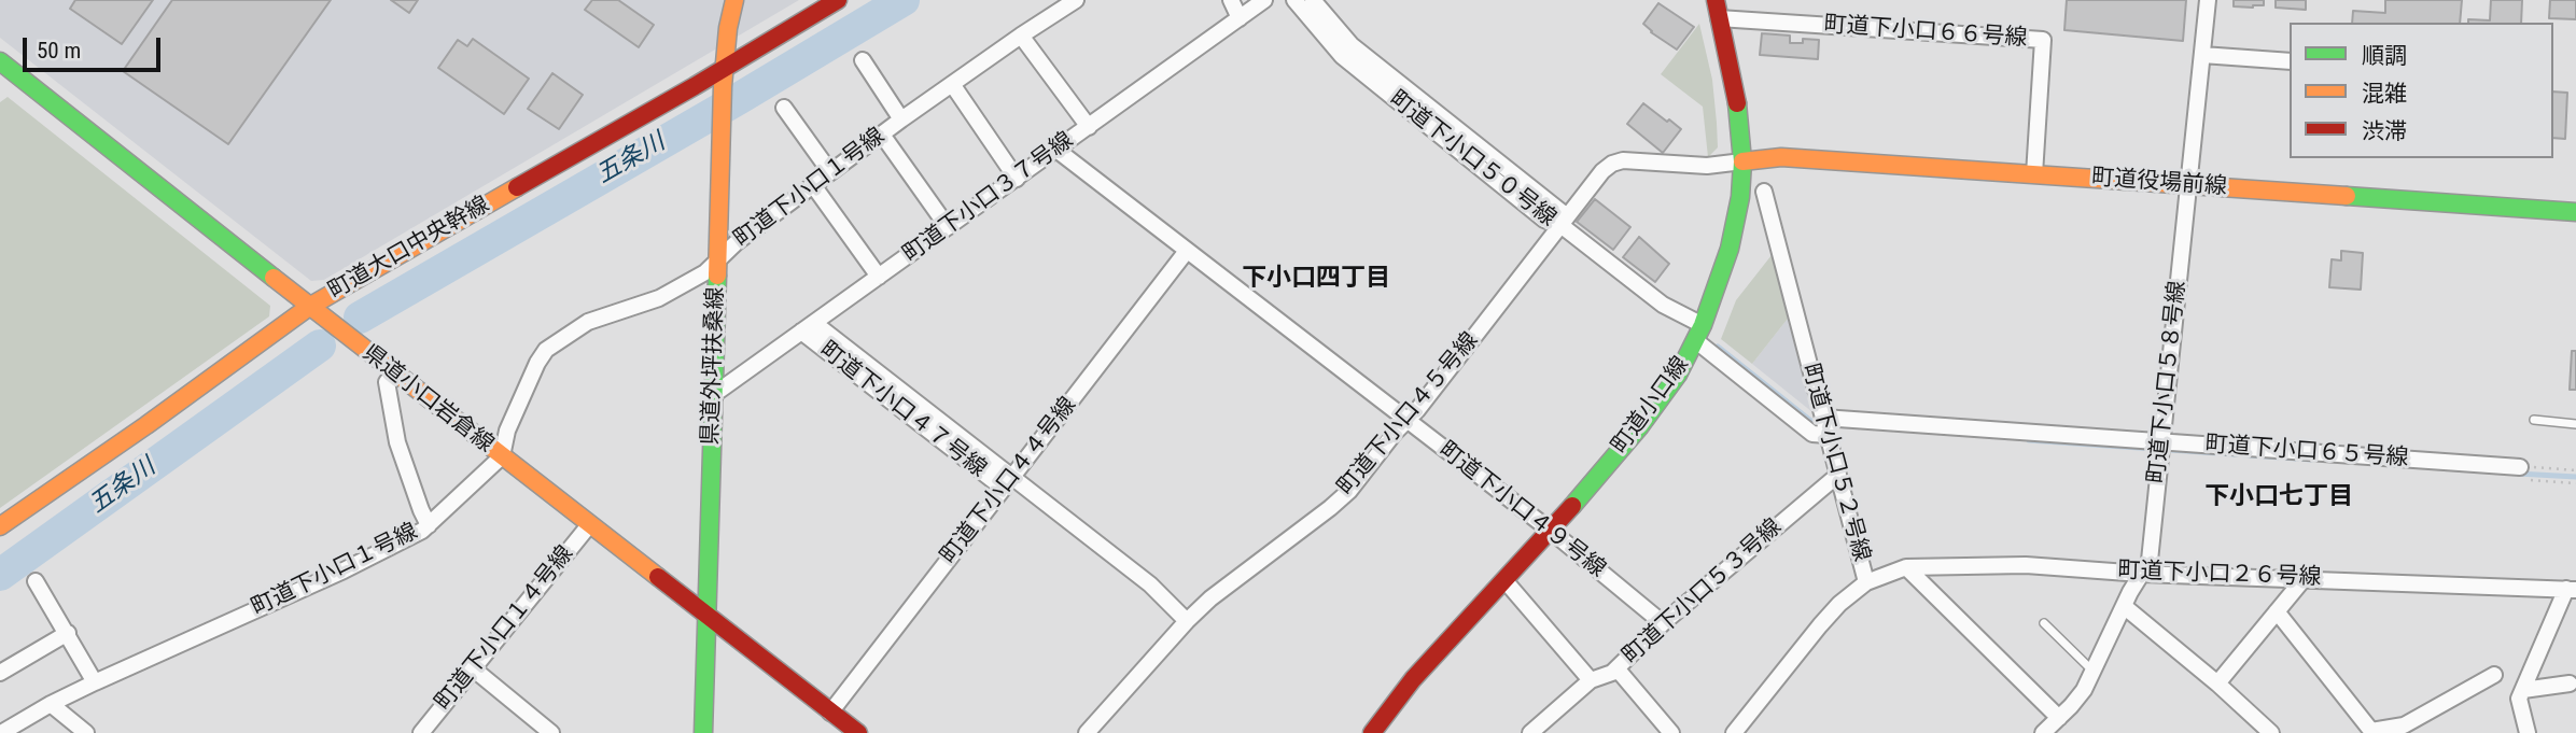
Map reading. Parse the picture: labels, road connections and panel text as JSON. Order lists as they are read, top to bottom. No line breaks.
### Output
{"streets":{"street":["町道下小口６６号線","町道下小口５０号線","町道役場前線","町道下小口１号線","町道下小口３７号線","町道大口中央幹線","県道外坪扶桑線","町道下小口５８号線","県道小口岩倉線","町道小口線","町道下小口４７号線","町道下小口４５号線","町道下小口６５号線","町道下小口５２号線","町道下小口４４号線","町道下小口４９号線","町道下小口２６号線","町道下小口５３号線","町道下小口１４号線"]},"crossings":[["町道下小口６６号線","町道役場前線"],["町道下小口６６号線","町道小口線"],["町道下小口５０号線","町道小口線"],["町道下小口５０号線","町道下小口４５号線"],["町道下小口５０号線","町道下小口５２号線"],["町道役場前線","町道下小口５８号線"],["町道役場前線","町道小口線"],["町道役場前線","町道下小口４５号線"],["町道下小口１号線","県道外坪扶桑線"],["町道下小口１号線","県道小口岩倉線"],["町道下小口３７号線","県道外坪扶桑線"],["町道下小口３７号線","町道下小口４７号線"],["町道下小口３７号線","町道下小口４９号線"],["町道大口中央幹線","県道外坪扶桑線"],["町道大口中央幹線","県道小口岩倉線"],["県道外坪扶桑線","県道小口岩倉線"],["町道下小口５８号線","町道下小口６５号線"],["町道下小口５８号線","町道下小口２６号線"],["県道小口岩倉線","町道下小口４４号線"],["県道小口岩倉線","町道下小口１４号線"],["町道小口線","町道下小口４５号線"],["町道小口線","町道下小口４９号線"],["町道下小口４７号線","町道下小口４５号線"],["町道下小口４７号線","町道下小口４４号線"],["町道下小口４５号線","町道下小口４９号線"],["町道下小口６５号線","町道下小口５２号線"],["町道下小口５２号線","町道下小口２６号線"],["町道下小口５２号線","町道下小口５３号線"],["町道下小口４４号線","町道下小口４９号線"],["町道下小口４９号線","町道下小口５３号線"]],"districts":["下小口四丁目","下小口七丁目"],"water":["五条川"],"legend":["順調","混雑","渋滞"],"scale_bar":"50 m"}
